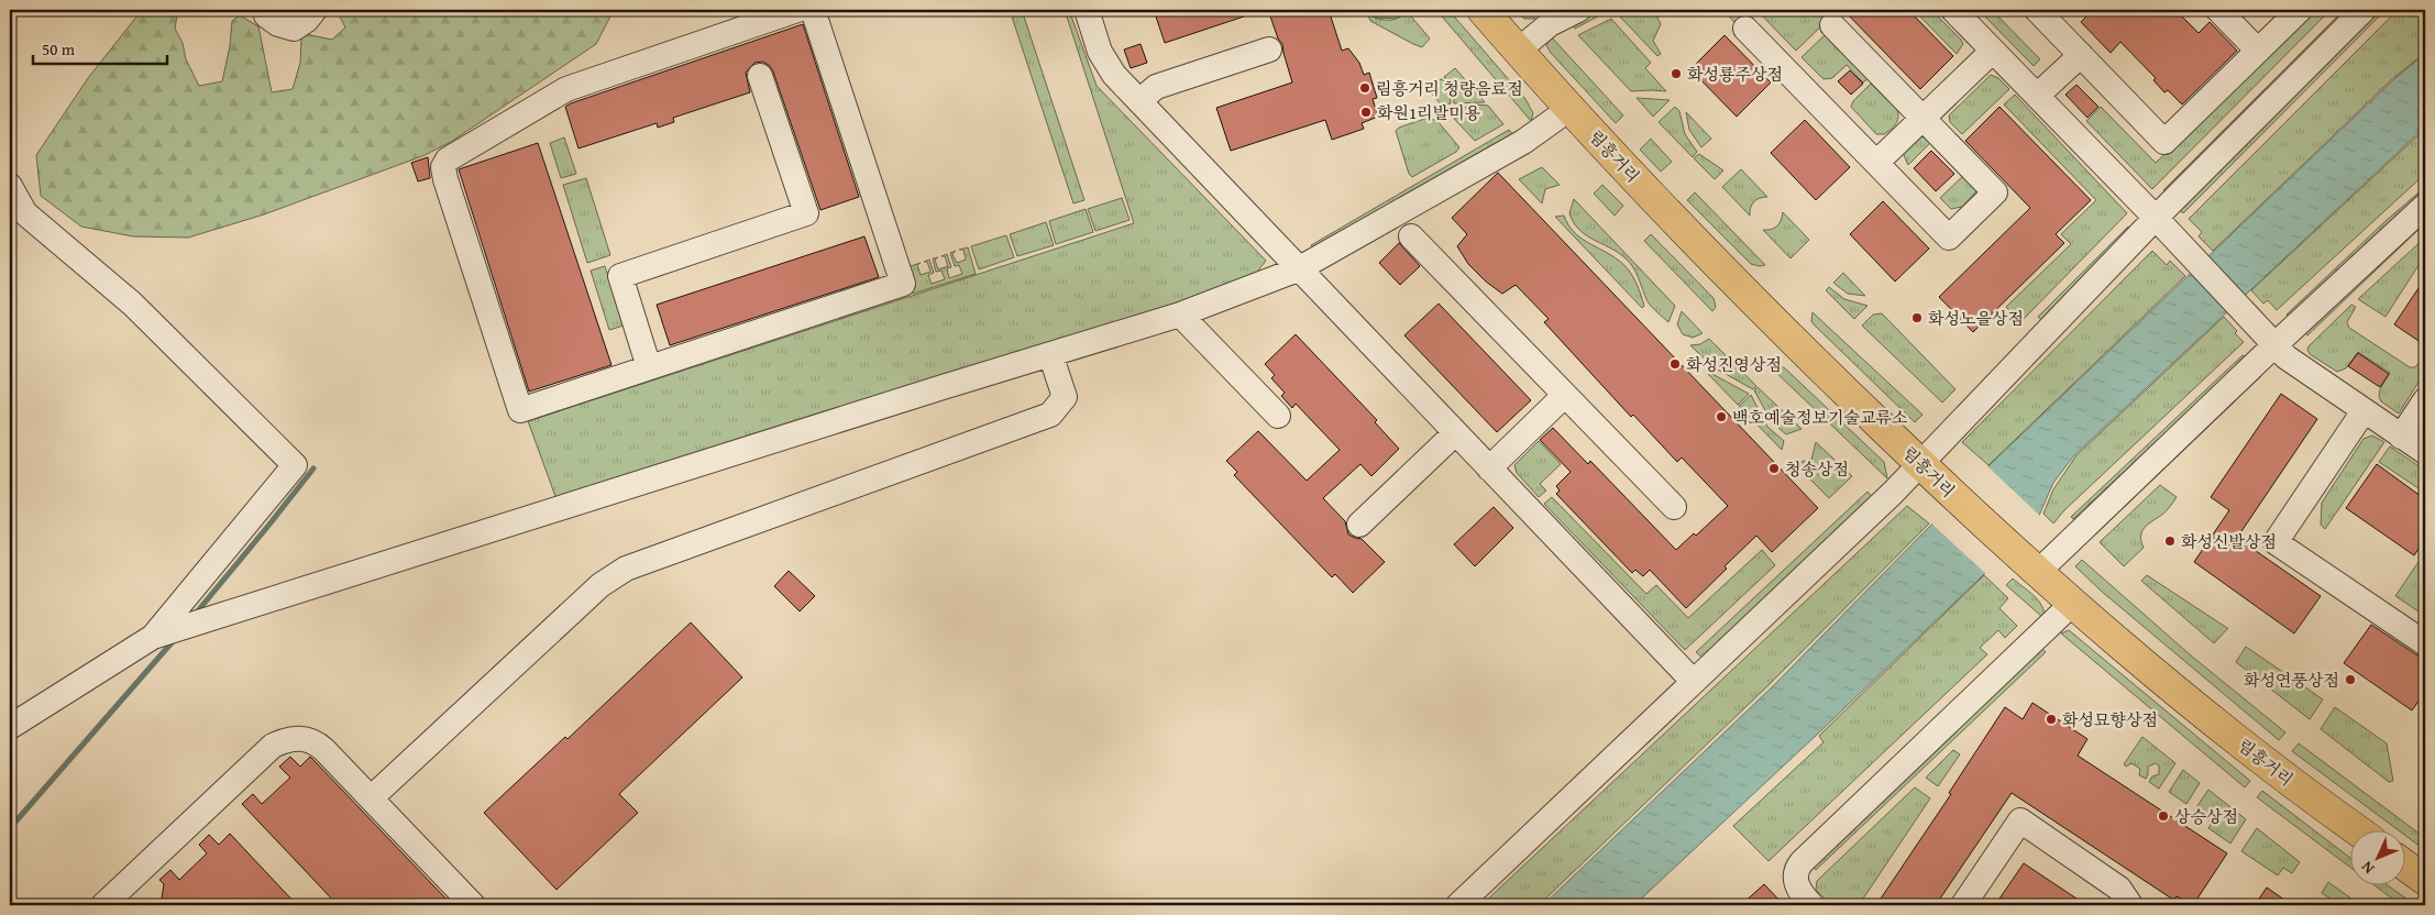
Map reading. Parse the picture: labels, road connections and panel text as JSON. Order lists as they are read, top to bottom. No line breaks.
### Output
{"streets":{"main road":["림흥거리"]},"places":["화성룡주상점","림흥거리 청량음료점","화원1리발미용","화성노을상점","화성진영상점","백호예술정보기술교류소","청송상점","화성신발상점","화성연풍상점","화성묘향상점","상승상점"],"scale_bar":"50 m","north":"bottom left"}
